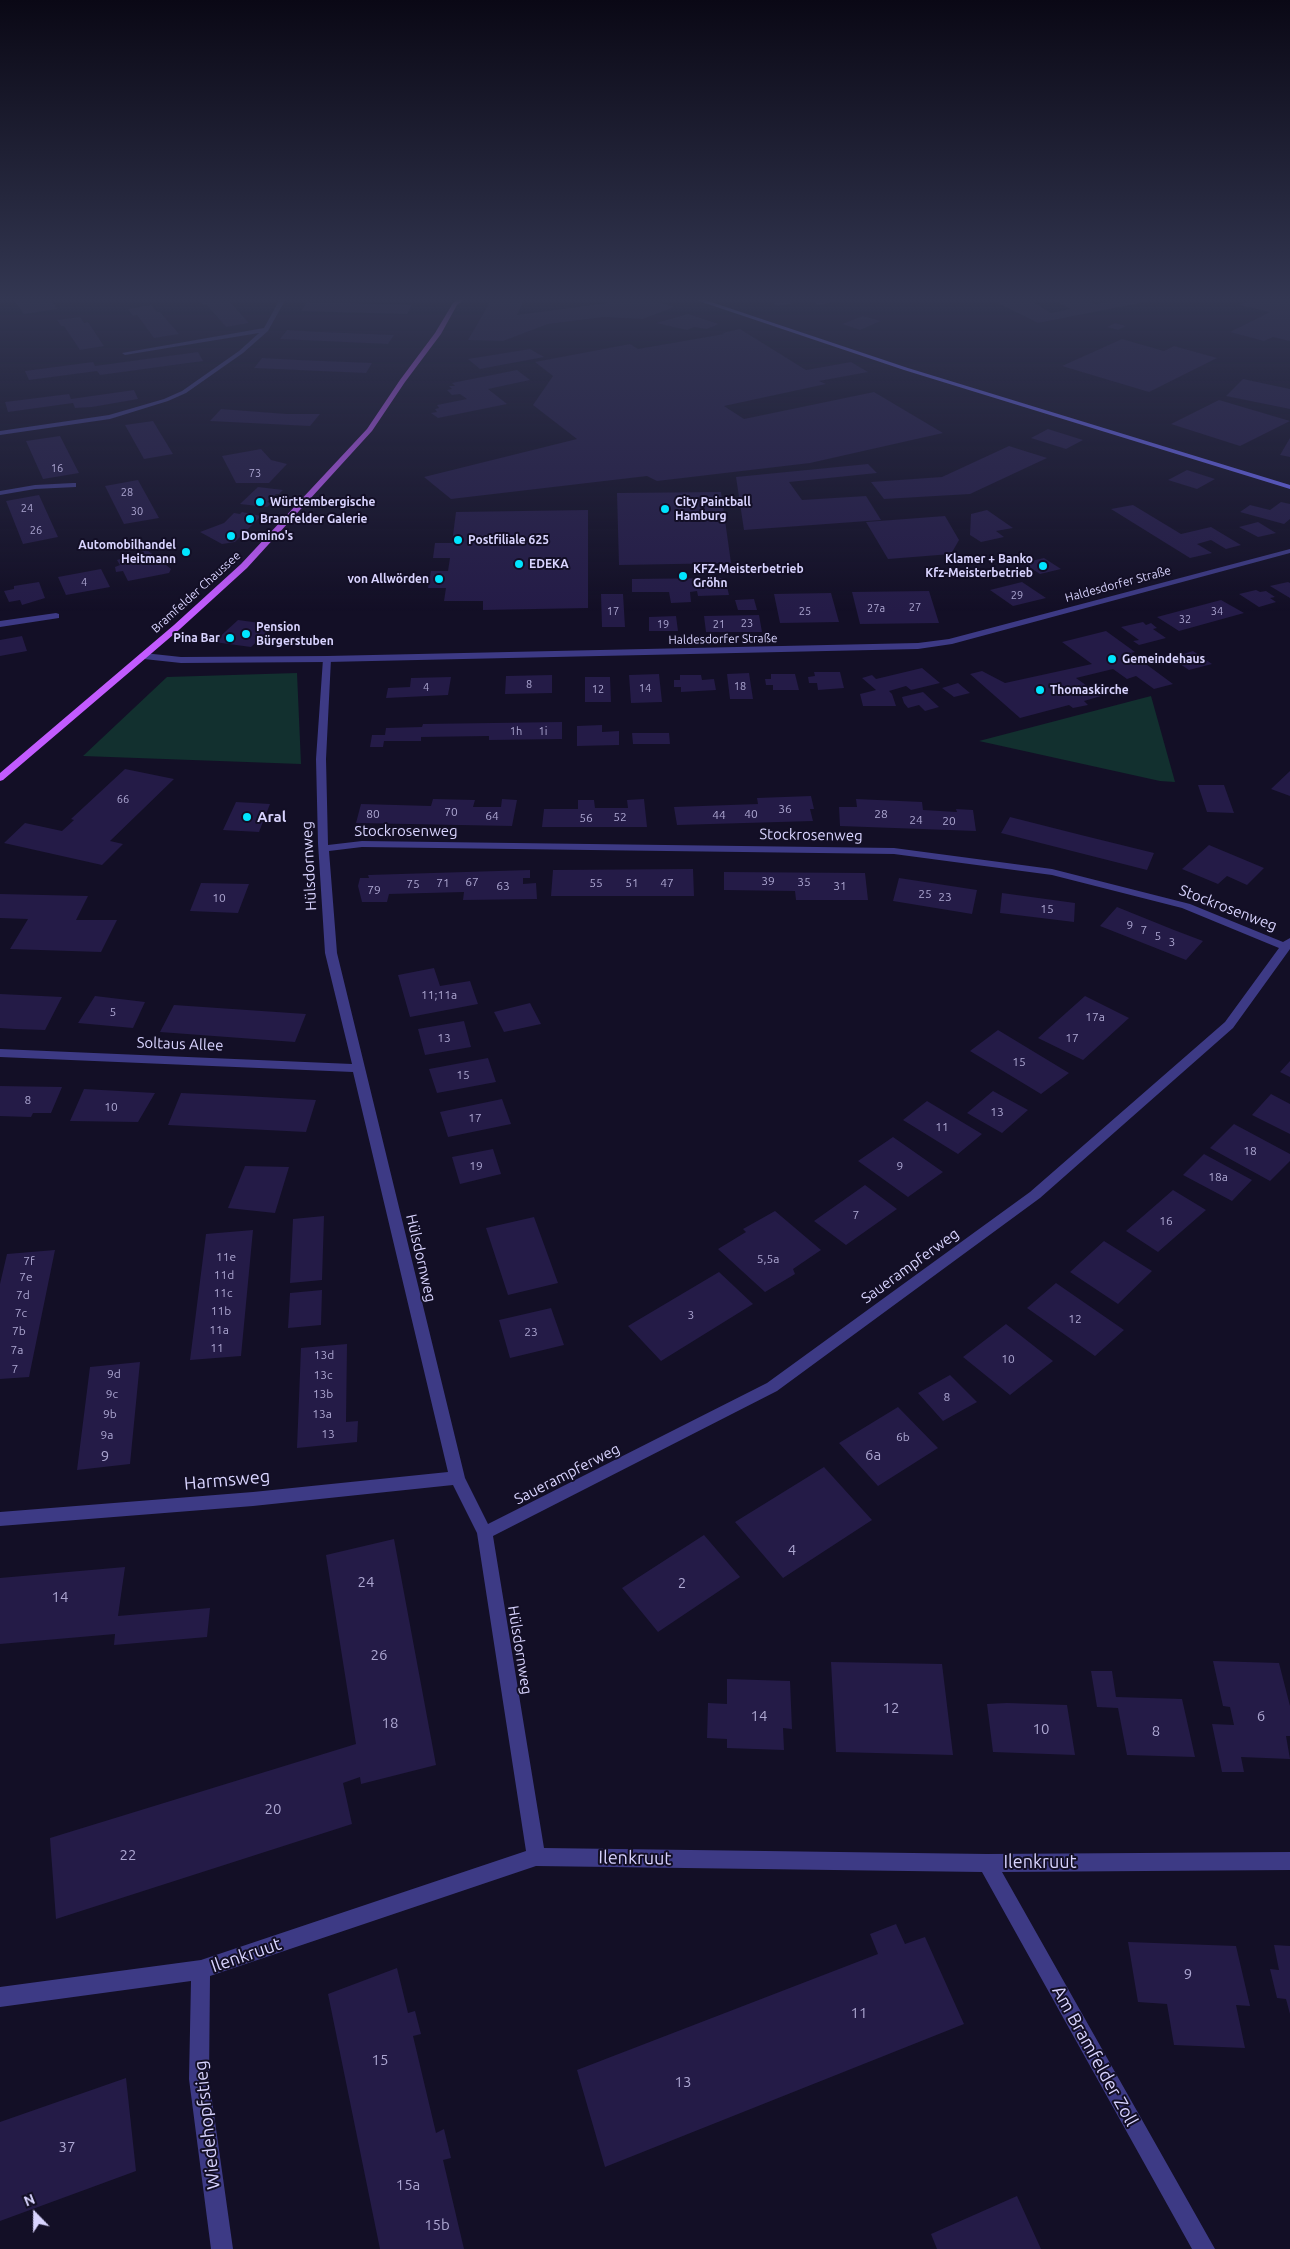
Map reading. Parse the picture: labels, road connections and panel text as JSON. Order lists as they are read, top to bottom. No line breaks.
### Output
{"streets":{"main road":["Bramfelder Chaussee"],"street":["Haldesdorfer Straße","Stockrosenweg","Hülsdornweg","Soltaus Allee","Sauerampferweg","Harmsweg","Ilenkruut","Am Bramfelder Zoll","Wiedehopfstieg"]},"crossings":[["Haldesdorfer Straße","Bramfelder Chaussee"],["Haldesdorfer Straße","Hülsdornweg"],["Stockrosenweg","Hülsdornweg"],["Stockrosenweg","Sauerampferweg"],["Hülsdornweg","Soltaus Allee"],["Hülsdornweg","Sauerampferweg"],["Hülsdornweg","Harmsweg"],["Hülsdornweg","Ilenkruut"],["Ilenkruut","Am Bramfelder Zoll"],["Ilenkruut","Wiedehopfstieg"]],"places":["Württembergische","City Paintball Hamburg","Bramfelder Galerie","Domino's","Postfiliale 625","Automobilhandel Heitmann","EDEKA","Klamer + Banko Kfz-Meisterbetrieb","KFZ-Meisterbetrieb Gröhn","von Allwörden","Pension Bürgerstuben","Pina Bar","Gemeindehaus","Thomaskirche","Aral"],"house_numbers":["16","73","28","24","30","26","4","29","27","27a","17","25","34","32","23","19","21","8","18","4","14","12","1h","1i","66","36","70","80","40","28","44","64","52","56","24","20","39","67","35","71","55","51","47","75","63","31","79","25","23","10","15","9","7","5","3","11;11a","5","17a","13","17","15","15","8","10","13","17","11","18","19","9","18a","7","16","11e","5,5a","7f","11d","7e","11c","7d","11b","7c","3","12","11a","7b","23","11","7a","13d","10","7","9d","13c","9c","13b","8","9b","13a","13","9a","6b","6a","9","4","24","2","14","26","12","14","6","18","10","8","20","22","9","11","15","13","37","15a","15b"],"north":"top"}
